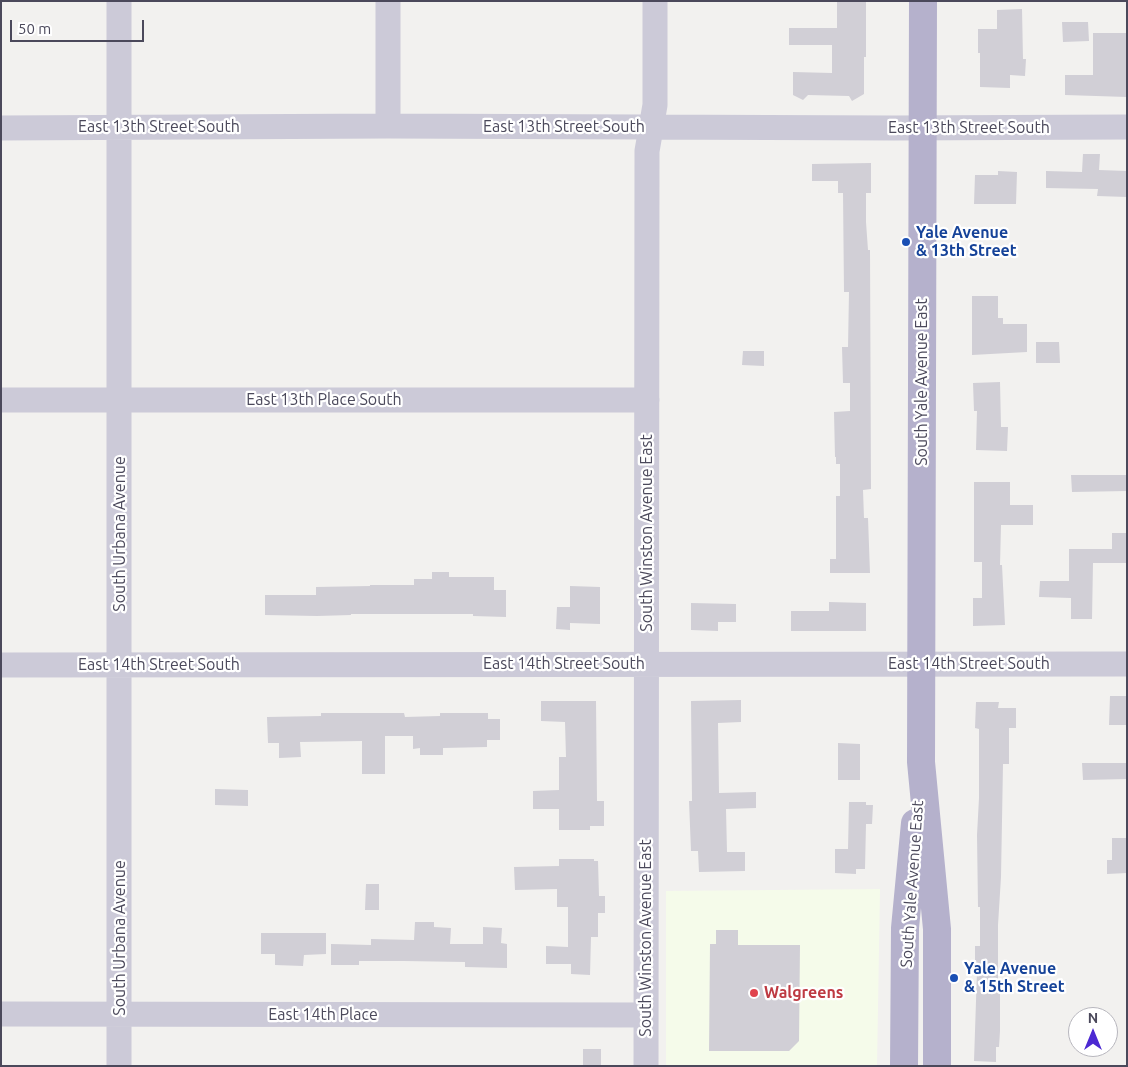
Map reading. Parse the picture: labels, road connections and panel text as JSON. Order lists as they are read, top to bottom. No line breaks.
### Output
{"streets":{"main road":["South Yale Avenue East"],"street":["East 13th Street South","East 13th Place South","South Winston Avenue East","South Urbana Avenue","East 14th Street South","East 14th Place"]},"crossings":[["East 13th Street South","South Yale Avenue East"],["East 13th Street South","South Winston Avenue East"],["East 13th Street South","South Urbana Avenue"],["South Yale Avenue East","East 14th Street South"],["East 13th Place South","South Winston Avenue East"],["East 13th Place South","South Urbana Avenue"],["South Winston Avenue East","East 14th Street South"],["South Winston Avenue East","East 14th Place"],["South Urbana Avenue","East 14th Street South"],["South Urbana Avenue","East 14th Place"]],"places":["Yale Avenue & 13th Street","Yale Avenue & 15th Street","Walgreens"],"scale_bar":"50 m","north":"top"}
